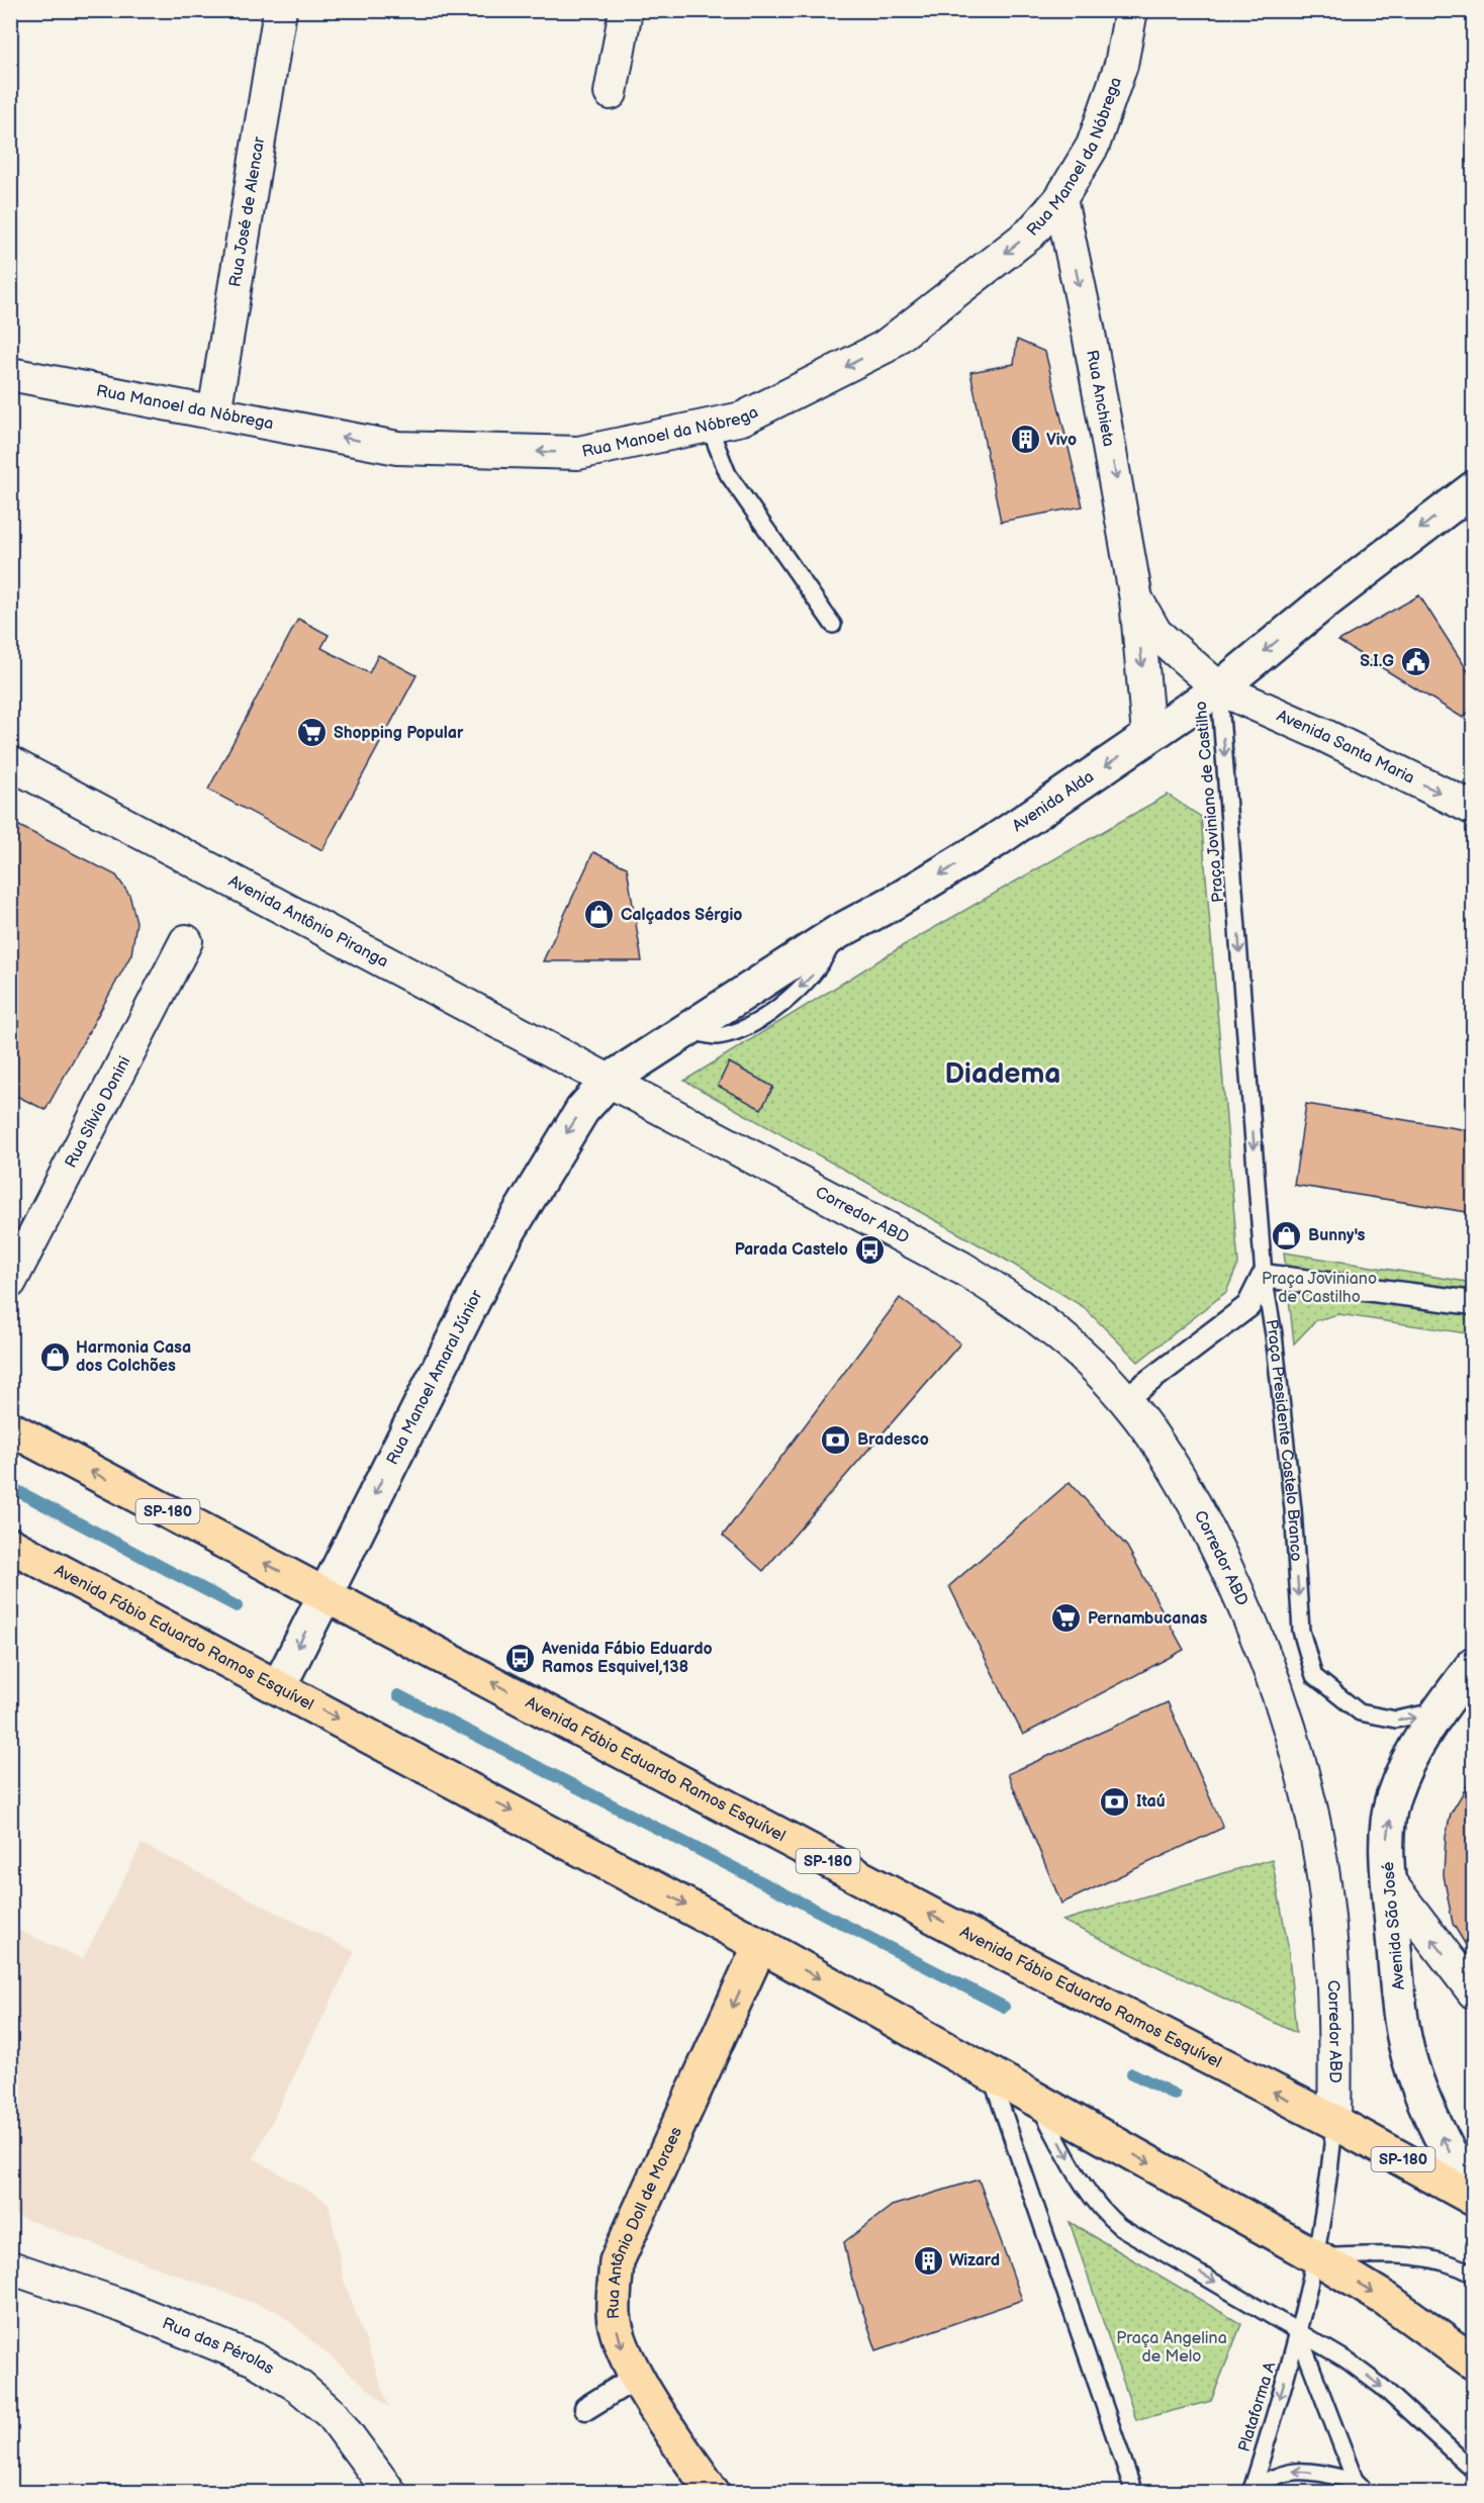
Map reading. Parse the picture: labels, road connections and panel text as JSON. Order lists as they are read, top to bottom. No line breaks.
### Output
{"streets":{"main road":["Avenida Alda","Rua Manoel Amaral Júnior","SP-180","Avenida Fábio Eduardo Ramos Esquível","Avenida São José","Rua Antônio Doll de Moraes"],"street":["Rua Manoel da Nóbrega","Rua José de Alencar","Rua Anchieta","Avenida Santa Maria","Avenida Antônio Piranga","Rua Sílvio Donini","Corredor ABD","Rua das Pérolas"],"lane":["Praça Joviniano de Castilho","Praça Presidente Castelo Branco","Plataforma A"]},"crossings":[["Rua Manoel da Nóbrega","Rua José de Alencar"],["Rua Manoel da Nóbrega","Rua Anchieta"],["Rua Anchieta","Avenida Santa Maria"],["Rua Anchieta","Avenida Alda"],["Rua Anchieta","Praça Joviniano de Castilho"],["Avenida Santa Maria","Avenida Alda"],["Avenida Santa Maria","Praça Joviniano de Castilho"],["Avenida Alda","Praça Joviniano de Castilho"],["Avenida Alda","Avenida Antônio Piranga"],["Avenida Alda","Corredor ABD"],["Avenida Alda","Rua Manoel Amaral Júnior"],["Praça Joviniano de Castilho","Praça Presidente Castelo Branco"],["Avenida Antônio Piranga","Corredor ABD"],["Avenida Antônio Piranga","Rua Manoel Amaral Júnior"],["Corredor ABD","Rua Manoel Amaral Júnior"],["Corredor ABD","SP-180"],["Corredor ABD","Avenida Fábio Eduardo Ramos Esquível"],["Corredor ABD","Plataforma A"],["Rua Manoel Amaral Júnior","Avenida Fábio Eduardo Ramos Esquível"],["Praça Presidente Castelo Branco","Avenida São José"],["SP-180","Avenida Fábio Eduardo Ramos Esquível"],["SP-180","Avenida São José"],["Avenida Fábio Eduardo Ramos Esquível","Rua Antônio Doll de Moraes"]],"one_way":["Rua Manoel da Nóbrega","Rua Anchieta","Avenida Santa Maria","Avenida Alda","Praça Joviniano de Castilho","Rua Manoel Amaral Júnior","Praça Presidente Castelo Branco","Avenida São José","Rua Antônio Doll de Moraes","Plataforma A"],"districts":["Diadema"],"parks":["Praça Joviniano de Castilho","Praça Angelina de Melo"],"places":{"building":["Vivo","Wizard"],"public building":["S.I.G"],"supermarket":["Shopping Popular","Pernambucanas"],"shop":["Calçados Sérgio","Bunny's","Harmonia Casa dos Colchões"],"bus stop":["Parada Castelo","Avenida Fábio Eduardo Ramos Esquivel,138"],"bank":["Bradesco","Itaú"]}}
